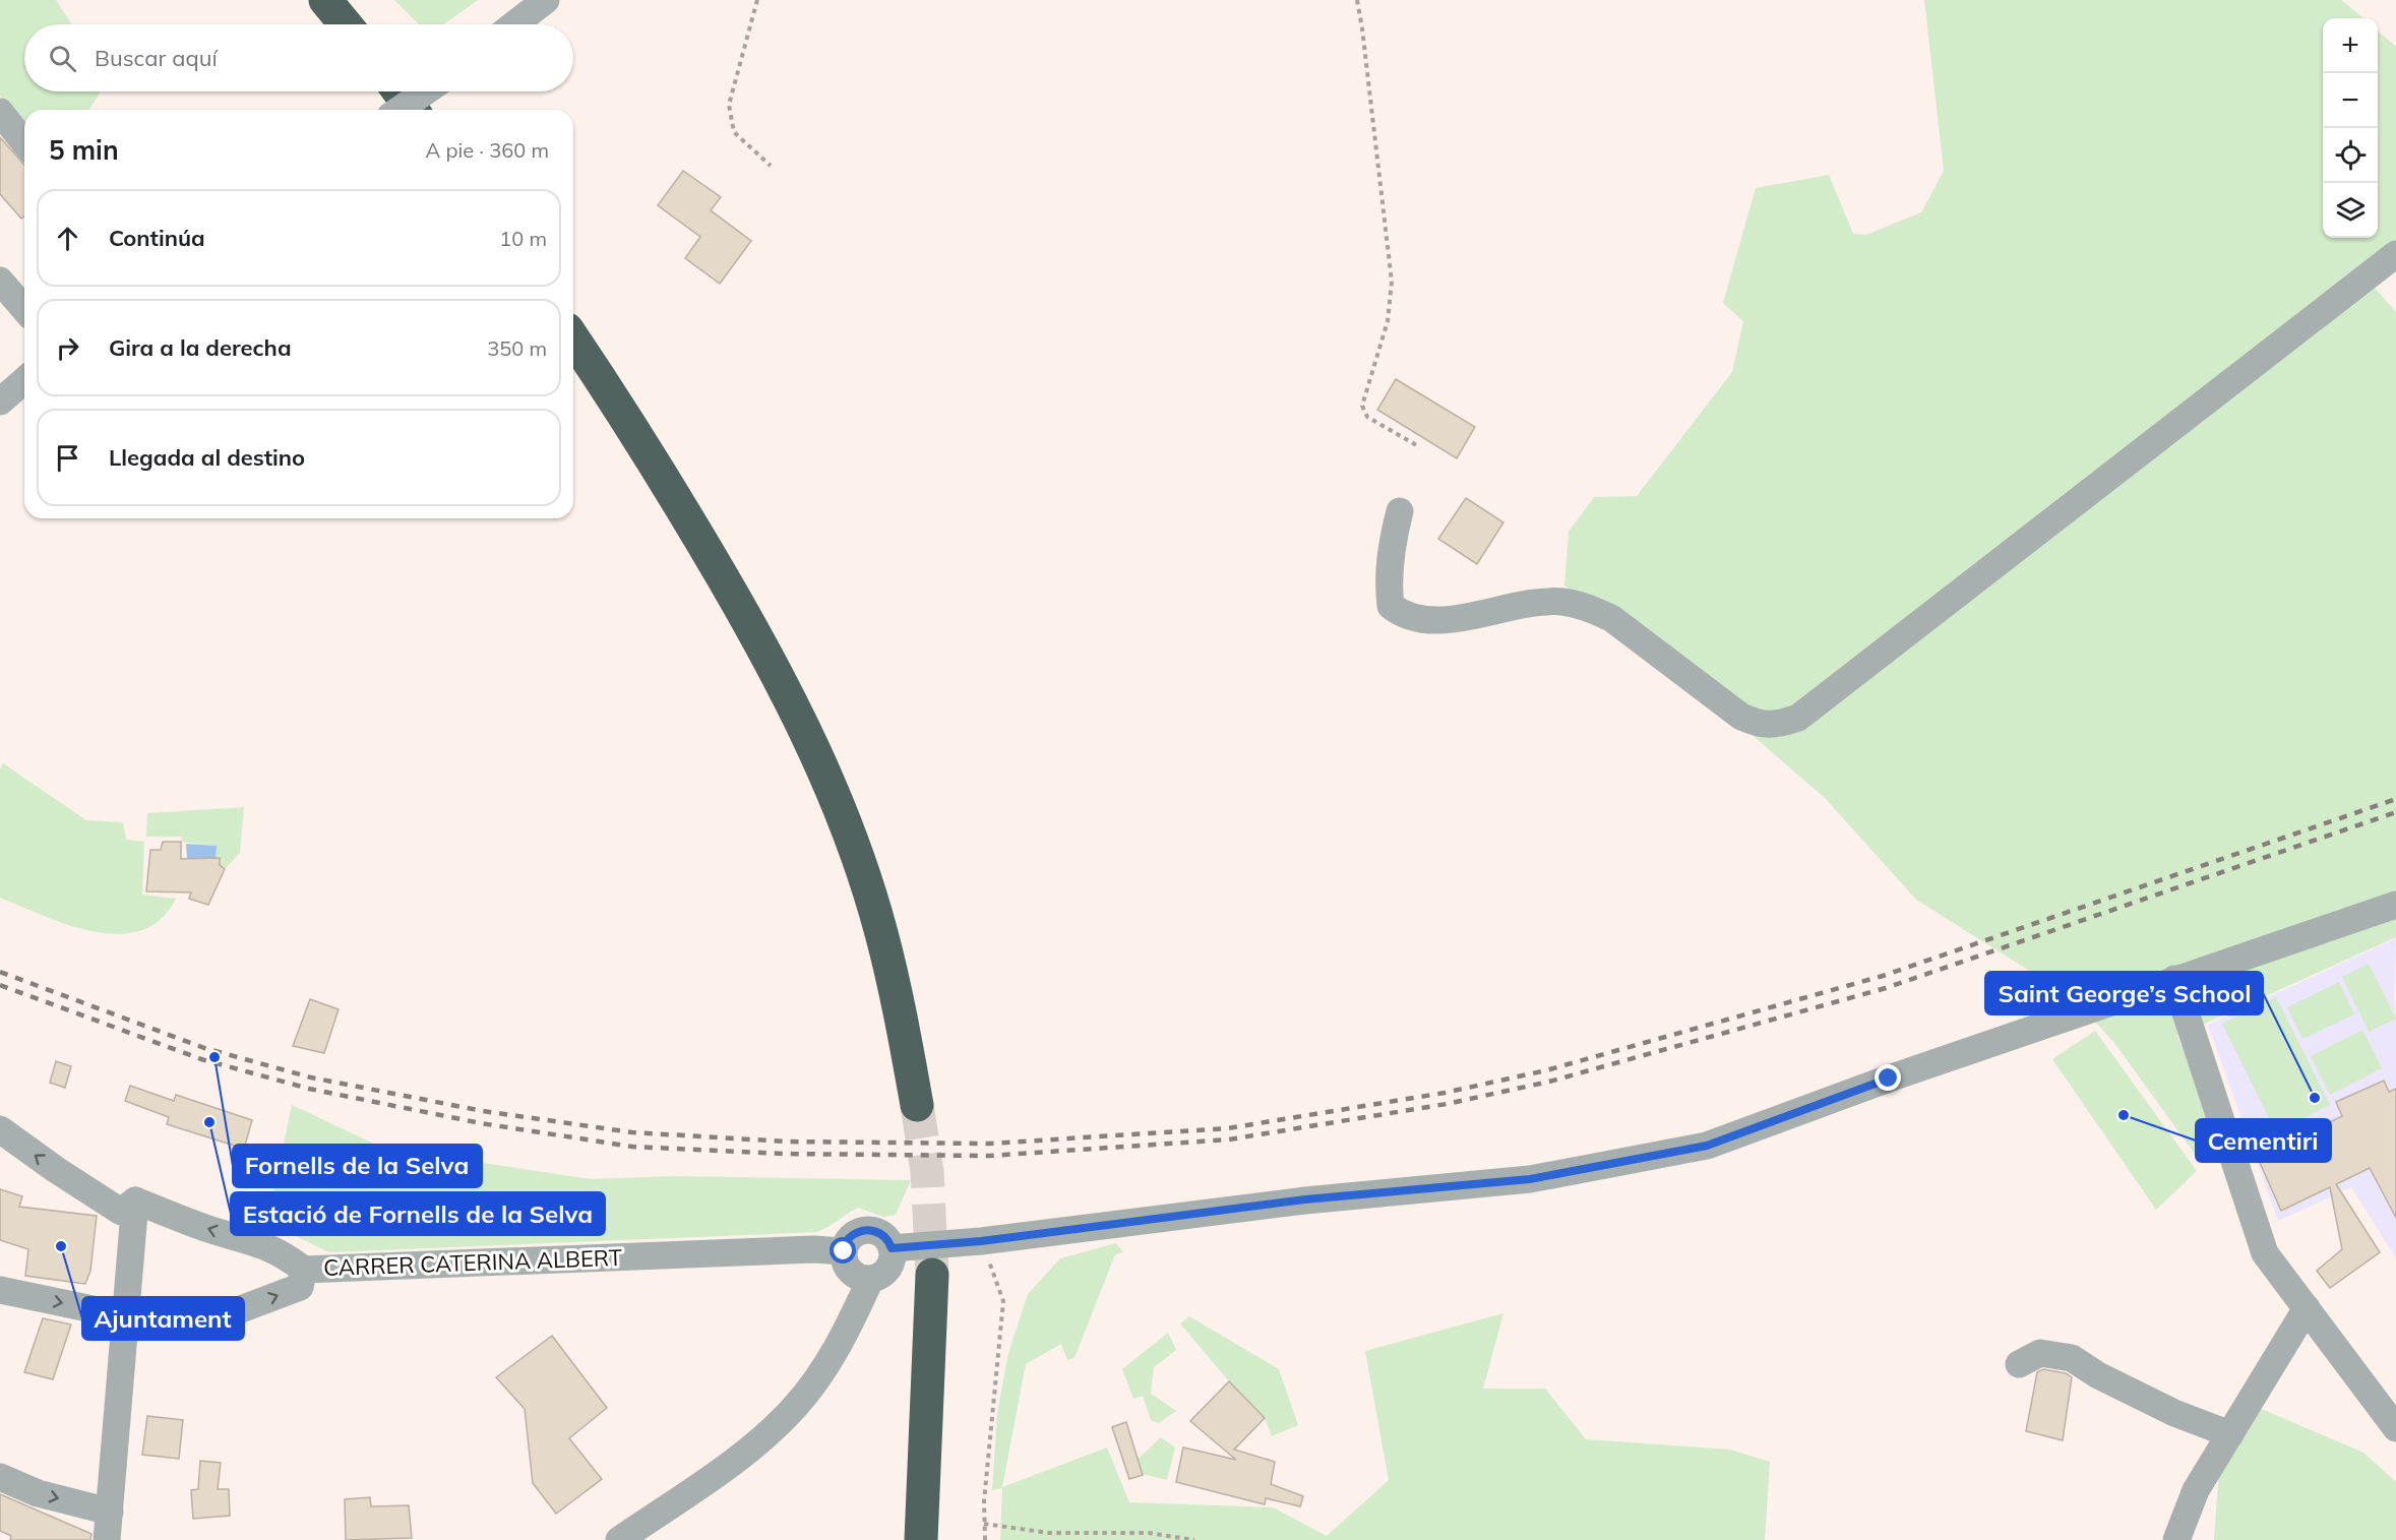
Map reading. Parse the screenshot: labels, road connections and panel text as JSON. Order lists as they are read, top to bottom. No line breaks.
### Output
{"streets":{"street":["CARRER CATERINA ALBERT"]},"places":["Fornells de la Selva","Saint George’s School","Cementiri","Estació de Fornells de la Selva","Ajuntament"],"page":{"map_buttons":["+","−"],"search":"Buscar aquí","heading":["5 min","A pie · 360 m"],"list":[["Continúa","10 m"],["Gira a la derecha","350 m"],"Llegada al destino"]}}
